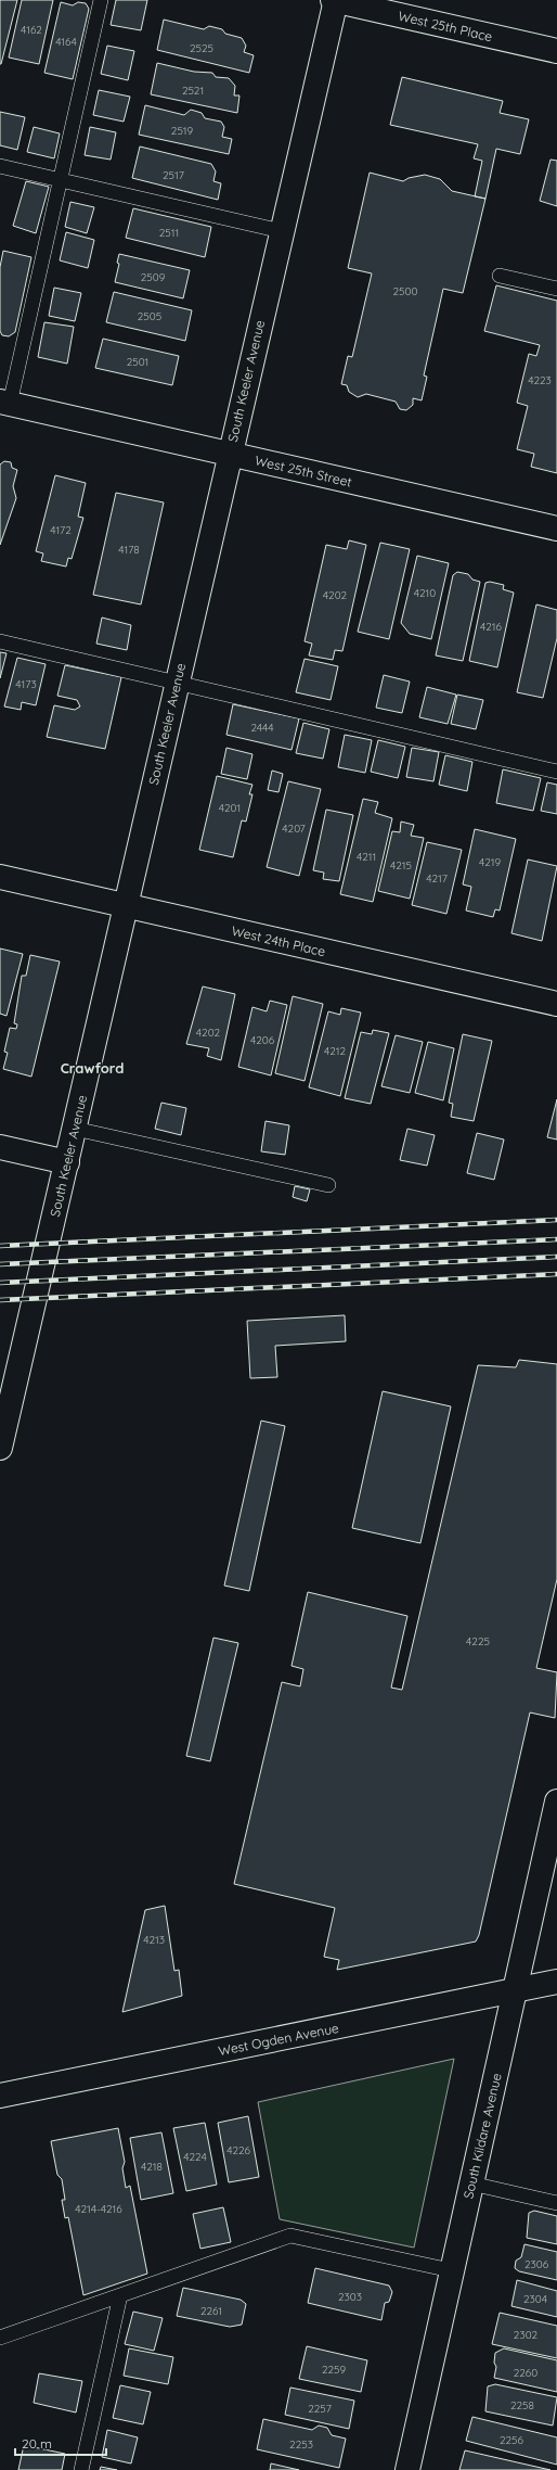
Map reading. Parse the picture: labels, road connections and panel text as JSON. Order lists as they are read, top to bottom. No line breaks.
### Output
{"streets":{"street":["West 25th Place","South Keeler Avenue","West 25th Street","West 24th Place","West Ogden Avenue","South Kildare Avenue"]},"crossings":[["West 25th Place","South Keeler Avenue"],["South Keeler Avenue","West 25th Street"],["South Keeler Avenue","West 24th Place"],["West Ogden Avenue","South Kildare Avenue"]],"districts":["Crawford"],"house_numbers":["4162","4164","2525","2521","2519","2517","2511","2509","2500","2505","2501","4223","4172","4178","4210","4202","4216","4173","2444","4201","4207","4211","4219","4215","4217","4202","4206","4212","4225","4213","4226","4224","4218","4214-4216","2306","2303","2304","2261","2302","2259","2260","2258","2257","2256","2253"],"scale_bar":"20 m"}
